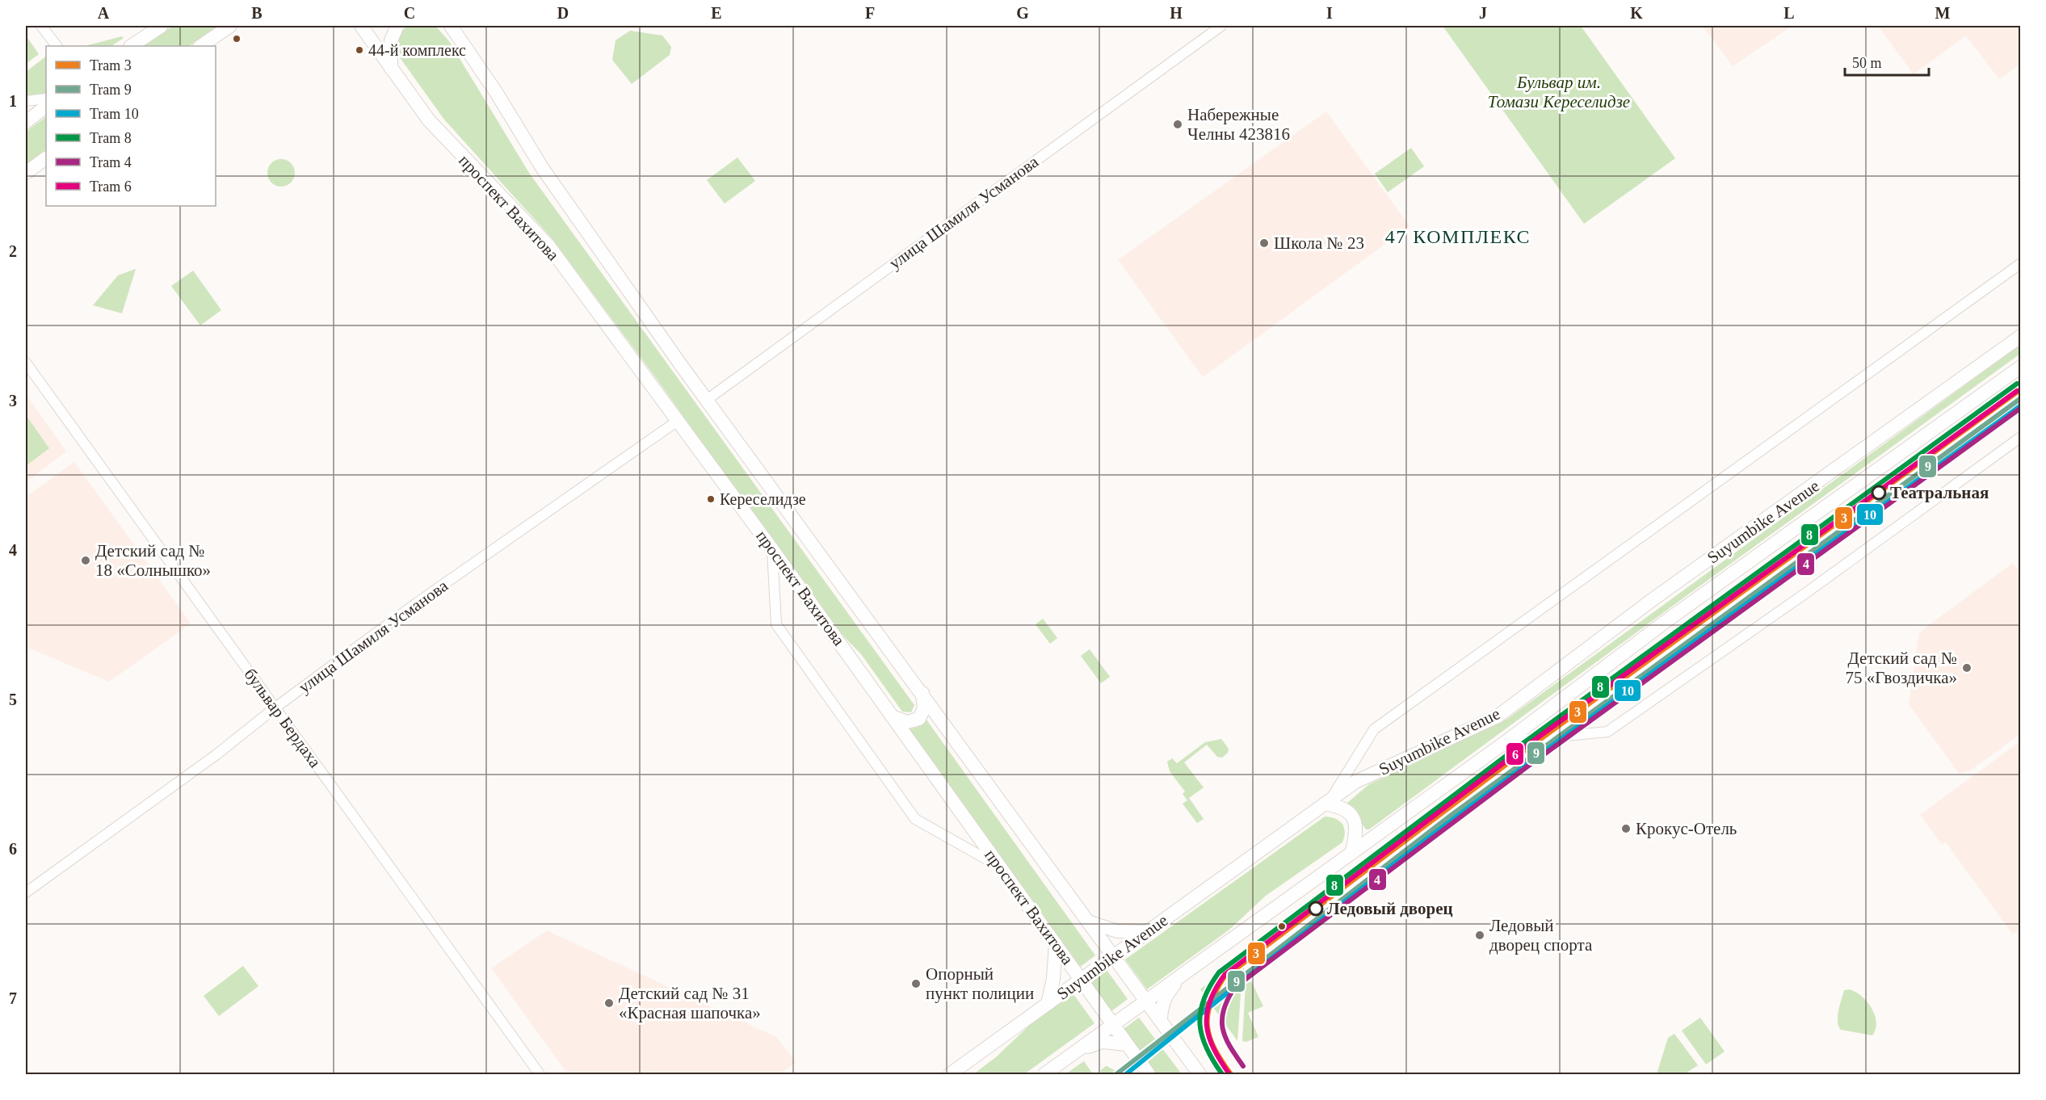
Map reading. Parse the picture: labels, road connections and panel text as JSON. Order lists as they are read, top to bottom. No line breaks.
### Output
{"streets":{"main road":["проспект Вахитова","Suyumbike Avenue"],"street":["улица Шамиля Усманова","бульвар Бердаха"]},"crossings":[["проспект Вахитова","улица Шамиля Усманова"],["проспект Вахитова","Suyumbike Avenue"],["улица Шамиля Усманова","бульвар Бердаха"]],"districts":["47 КОМПЛЕКС"],"parks":["Бульвар им. Томази Кереселидзе"],"places":["44-й комплекс","Набережные Челны 423816","Школа № 23","Театральная","Кереселидзе","Детский сад № 18 «Солнышко»","Детский сад № 75 «Гвоздичка»","Крокус-Отель","Ледовый дворец","Ледовый дворец спорта","Опорный пункт полиции","Детский сад № 31 «Красная шапочка»"],"lines":["tram line 8","tram line 3","tram line 6","tram line 9","tram line 10","tram line 4"],"legend":["Tram 3","Tram 9","Tram 10","Tram 8","Tram 4","Tram 6"],"scale_bar":"50 m","grid":{"columns":["A","B","C","D","E","F","G","H","I","J","K","L","M"],"rows":["1","2","3","4","5","6","7"]}}
